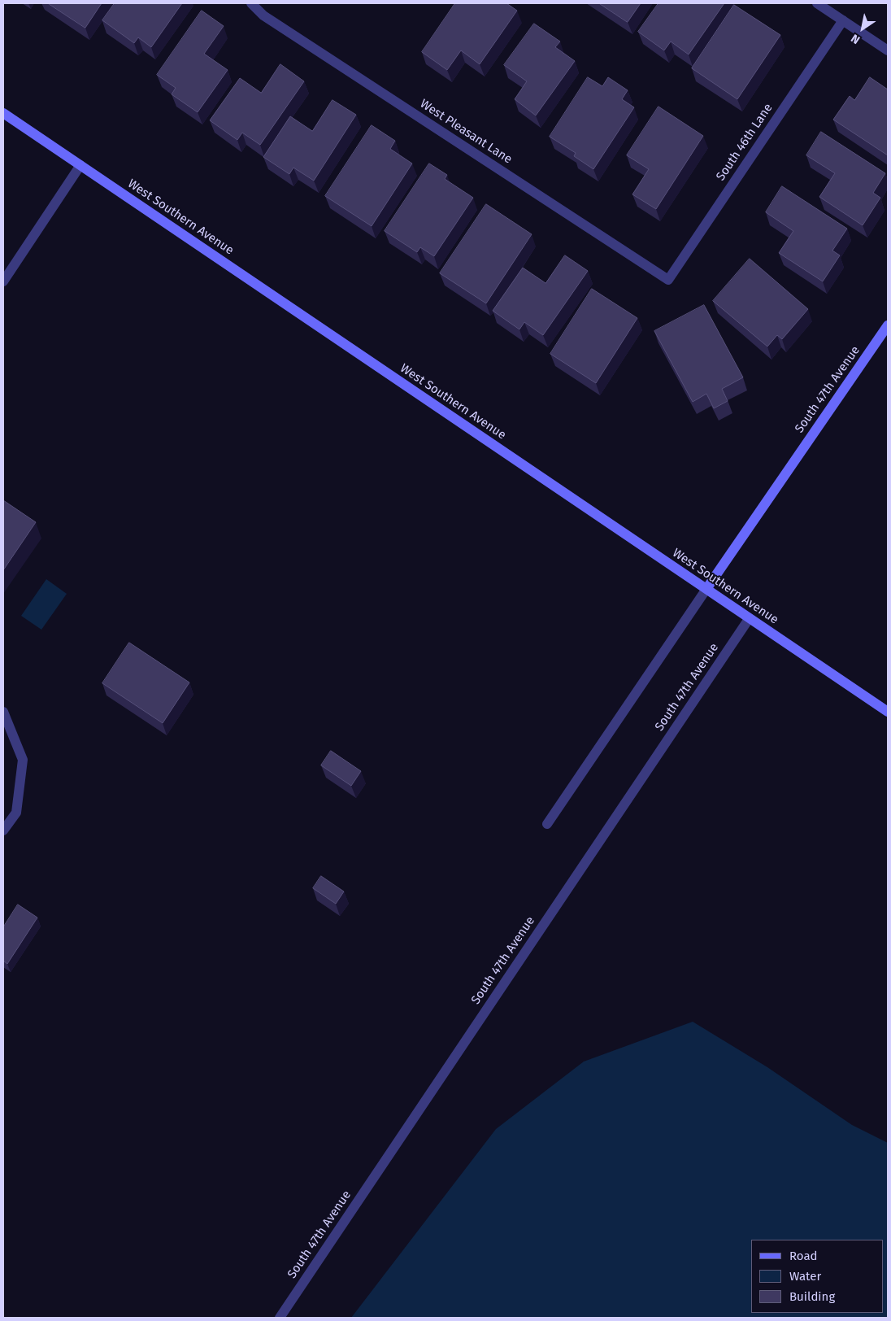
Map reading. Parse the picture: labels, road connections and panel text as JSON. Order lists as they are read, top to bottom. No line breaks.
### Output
{"streets":{"main road":["West Southern Avenue","South 47th Avenue"],"street":["West Pleasant Lane","South 46th Lane"]},"crossings":[["West Pleasant Lane","South 46th Lane"],["West Southern Avenue","South 47th Avenue"]],"legend":["Road","Water","Building"],"north":"bottom left"}
